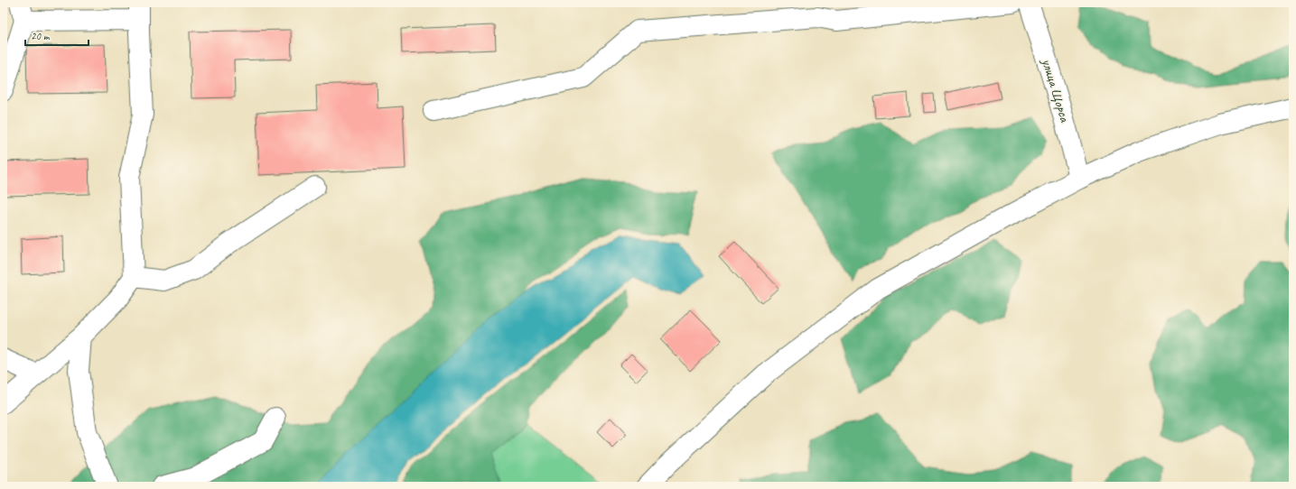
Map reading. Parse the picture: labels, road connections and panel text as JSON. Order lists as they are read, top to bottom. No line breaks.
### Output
{"streets":{"main road":["улица Щорса"]},"scale_bar":"20 m"}
